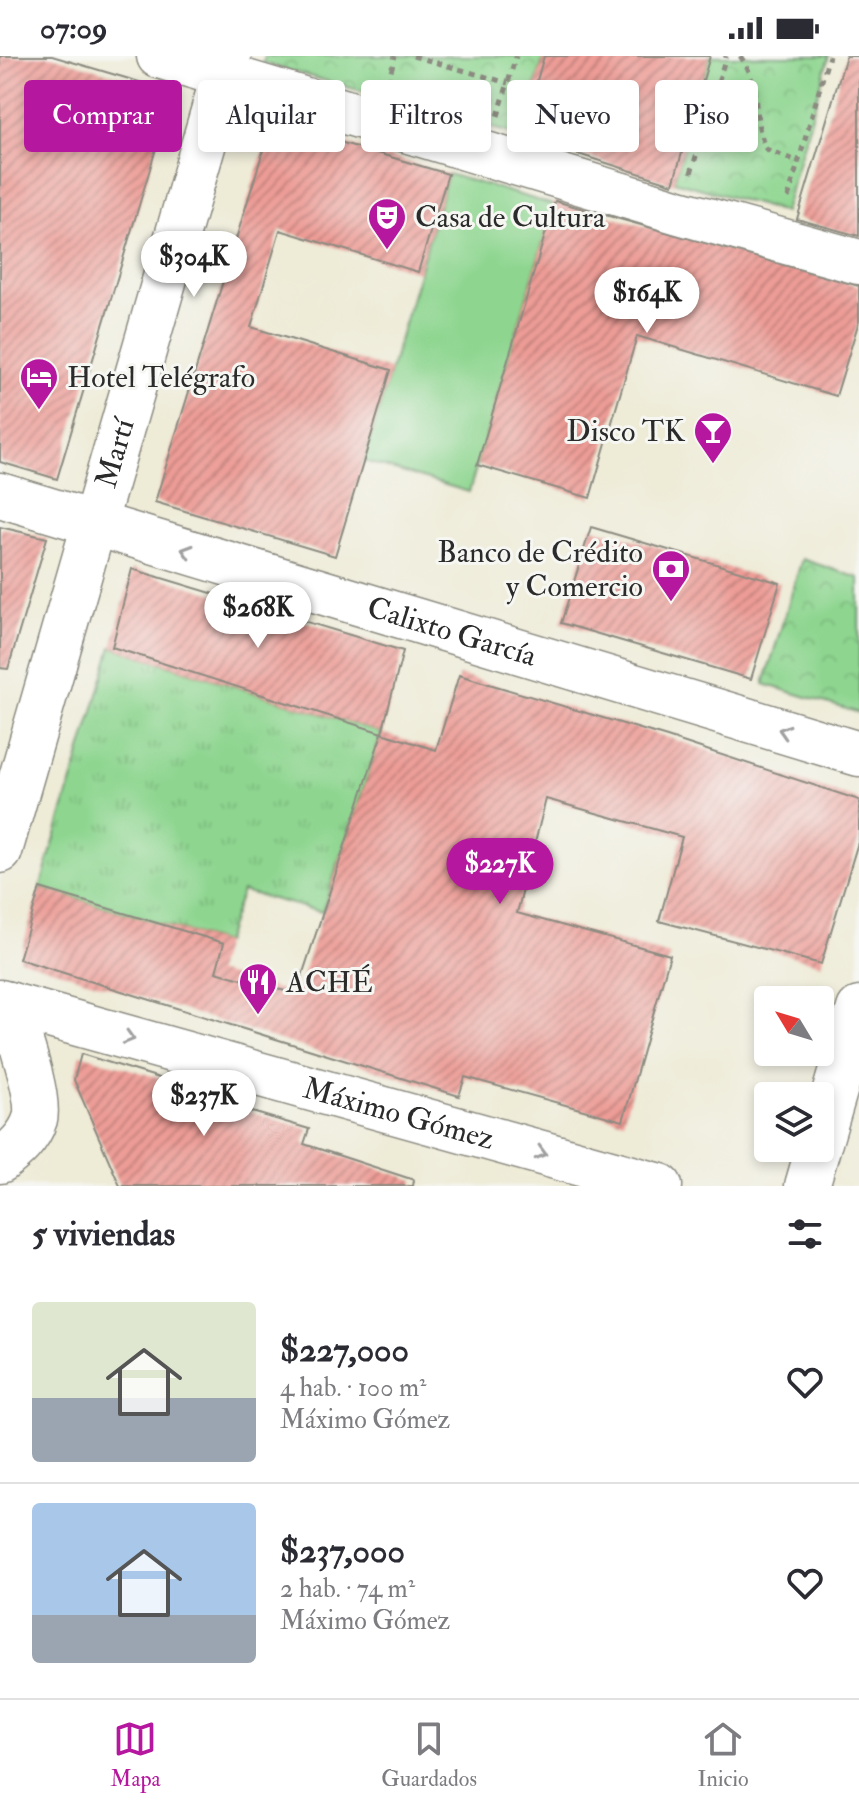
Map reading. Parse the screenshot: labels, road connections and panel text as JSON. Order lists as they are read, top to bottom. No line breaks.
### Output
{"streets":{"main road":["Martí","Calixto García","Máximo Gómez"]},"crossings":[["Martí","Calixto García"]],"one_way":["Calixto García","Máximo Gómez"],"places":{"theatre":["Casa de Cultura"],"hotel":["Hotel Telégrafo"],"bar":["Disco TK"],"bank":["Banco de Crédito y Comercio"],"restaurant":["ACHÉ"]},"north":"top left","page":{"status":"07:09","chip":["Comprar","Alquilar","Filtros","Nuevo","Piso"],"price":["$304K","$164K","$268K","$227K","$237K"],"heading":"5 viviendas","list":[{"name":"$227,000","note":"4 hab. · 100 m² · Máximo Gómez"},{"name":"$237,000","note":"2 hab. · 74 m² · Máximo Gómez"}],"tabs":["Mapa","Guardados","Inicio"]}}
